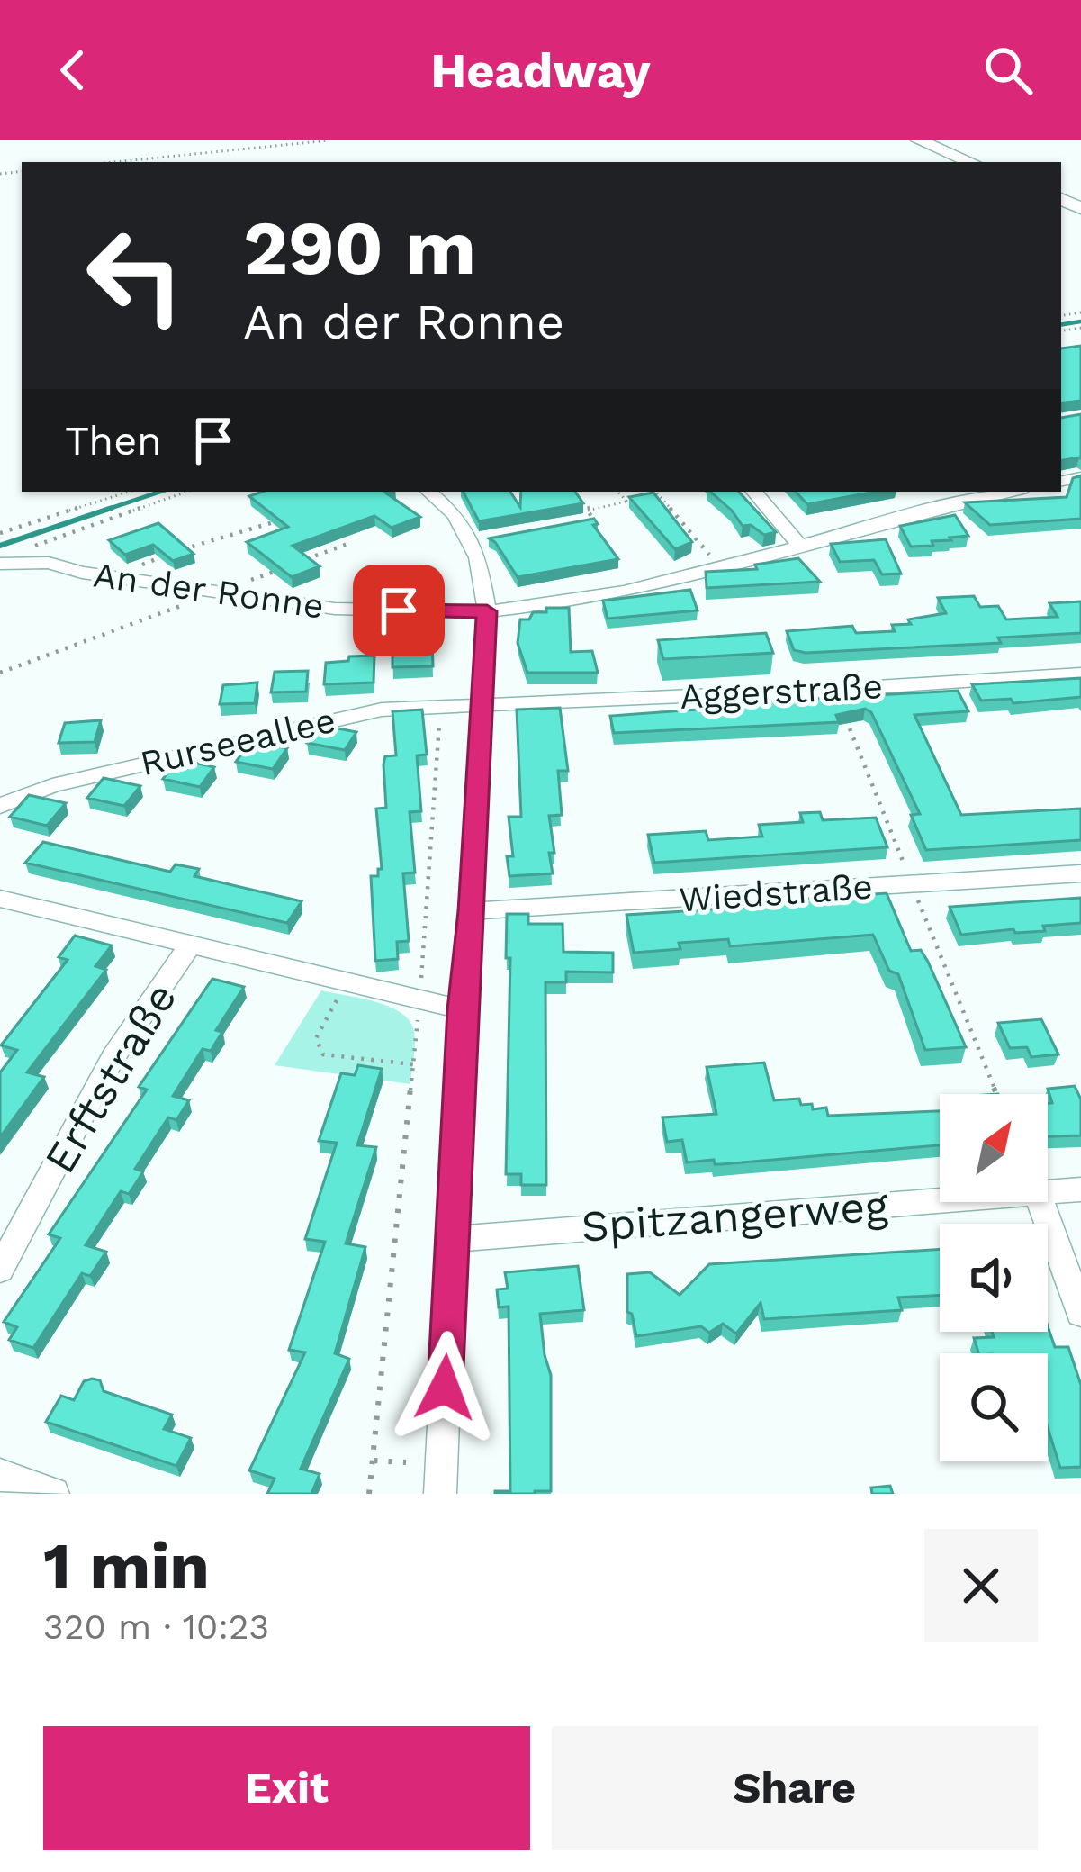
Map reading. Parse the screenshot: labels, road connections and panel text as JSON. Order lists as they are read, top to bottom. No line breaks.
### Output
{"streets":{"street":["An der Ronne","Aggerstraße","Rurseeallee","Wiedstraße","Erftstraße","Spitzangerweg"]},"crossings":[["Aggerstraße","Rurseeallee"]],"north":"top right","page":{"header":"Headway","turn":["290 m","An der Ronne"],"then":"Then","heading":["1 min","320 m · 10:23"],"buttons":["Exit","Share"]}}
